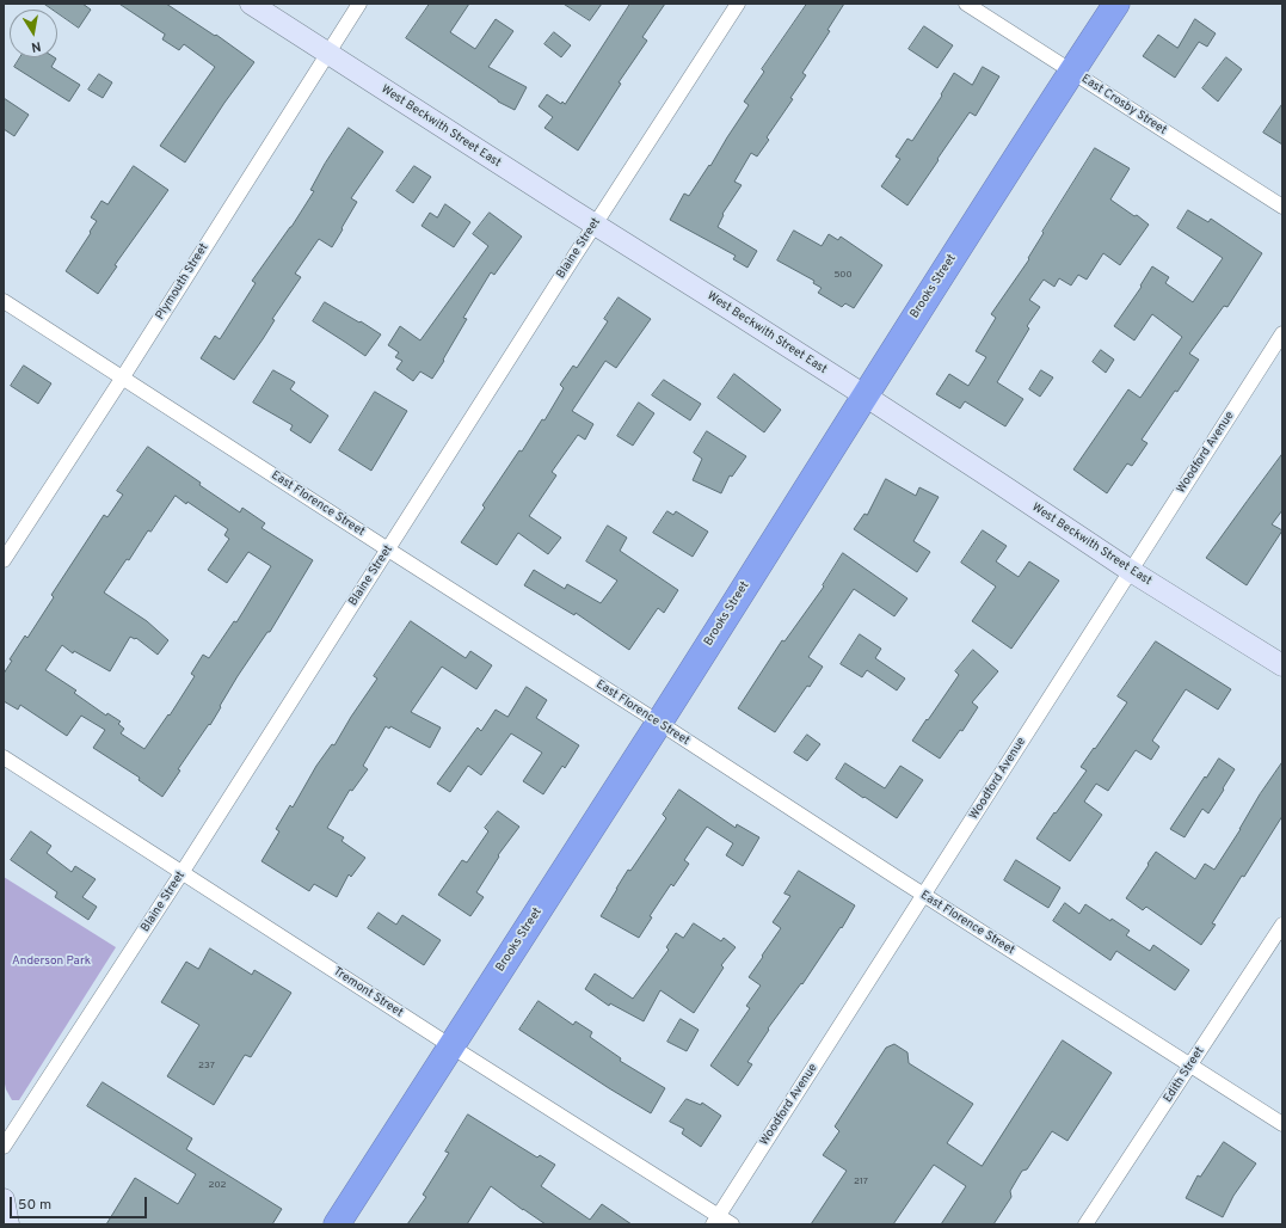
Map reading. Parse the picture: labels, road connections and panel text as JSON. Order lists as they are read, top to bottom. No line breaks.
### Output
{"streets":{"highway":["Brooks Street"],"street":["East Crosby Street","West Beckwith Street East","Blaine Street","Plymouth Street","Woodford Avenue","East Florence Street","Tremont Street","Edith Street"]},"crossings":[["East Crosby Street","Brooks Street"],["West Beckwith Street East","Blaine Street"],["West Beckwith Street East","Plymouth Street"],["West Beckwith Street East","Brooks Street"],["West Beckwith Street East","Woodford Avenue"],["Blaine Street","East Florence Street"],["Blaine Street","Tremont Street"],["Plymouth Street","East Florence Street"],["Brooks Street","East Florence Street"],["Brooks Street","Tremont Street"],["Woodford Avenue","East Florence Street"],["Woodford Avenue","Tremont Street"],["East Florence Street","Edith Street"]],"parks":["Anderson Park"],"house_numbers":["500","237","217","202"],"scale_bar":"50 m","north":"bottom"}
